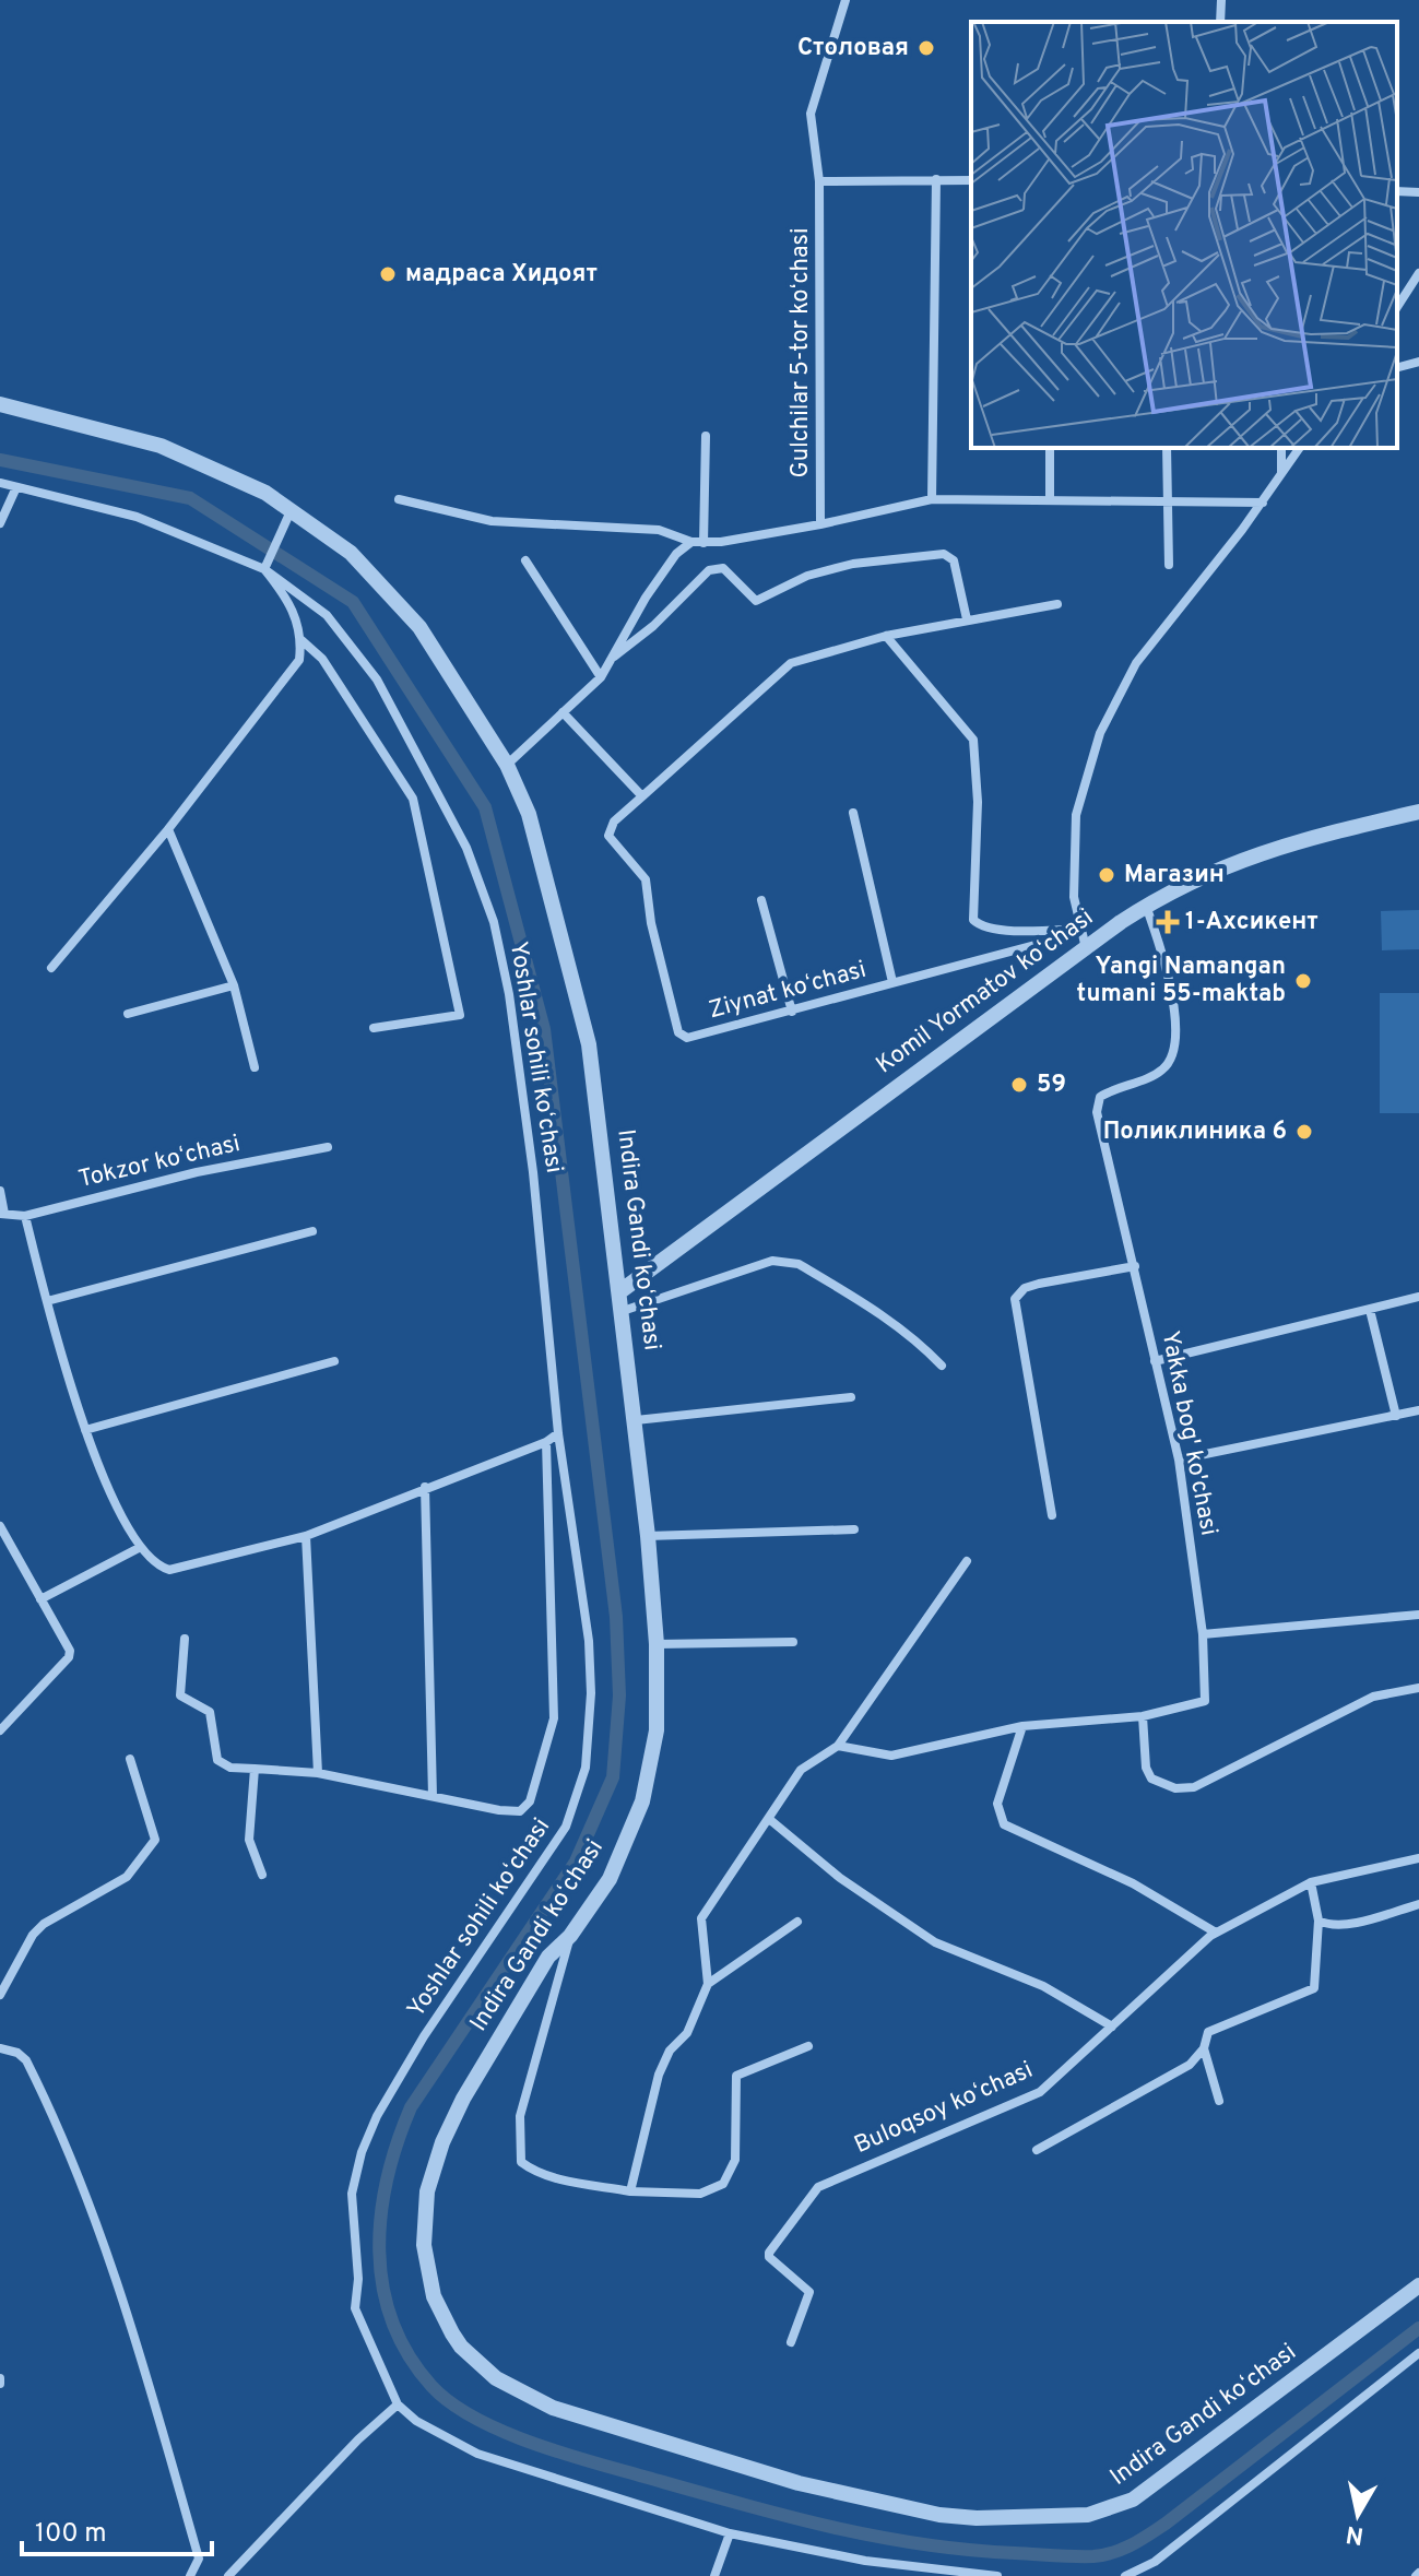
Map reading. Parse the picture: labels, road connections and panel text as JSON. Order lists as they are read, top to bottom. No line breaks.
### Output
{"streets":{"street":["Gulchilar 5-tor koʻchasi","Ziynat koʻchasi","Komil Yormatov koʻchasi","Yoshlar sohili koʻchasi","Tokzor koʻchasi","Indira Gandi koʻchasi","Yakka bog' ko'chasi","Buloqsoy koʻchasi"]},"crossings":[["Komil Yormatov koʻchasi","Indira Gandi koʻchasi"],["Komil Yormatov koʻchasi","Yakka bog' ko'chasi"]],"places":{"other":["Столовая","мадраса Хидоят","Магазин","Yangi Namangan tumani 55-maktab","59","Поликлиника 6"],"health":["1-Ахсикент"]},"scale_bar":"100 m","north":"bottom"}
